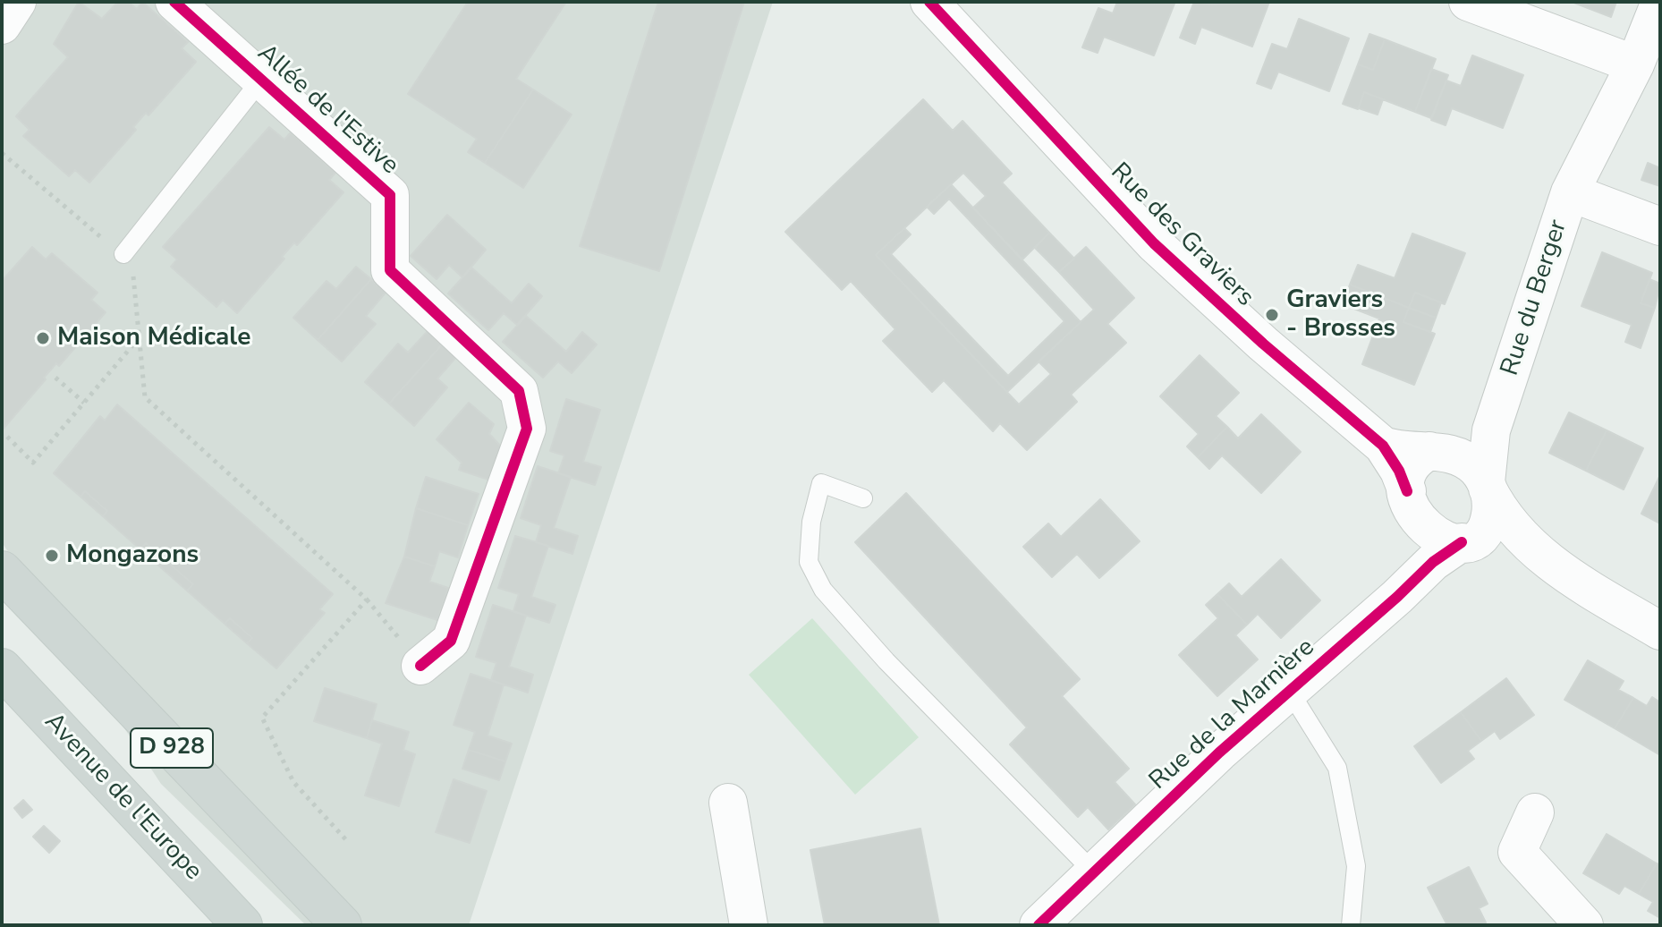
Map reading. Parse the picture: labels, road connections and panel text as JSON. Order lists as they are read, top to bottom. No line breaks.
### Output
{"streets":{"main road":["D 928","Avenue de l'Europe"],"street":["Allée de l'Estive","Rue des Graviers","Rue du Berger","Rue de la Marnière"]},"crossings":[["Rue des Graviers","Rue du Berger"],["Rue des Graviers","Rue de la Marnière"],["Rue du Berger","Rue de la Marnière"]],"places":["Graviers - Brosses","Maison Médicale","Mongazons"]}
